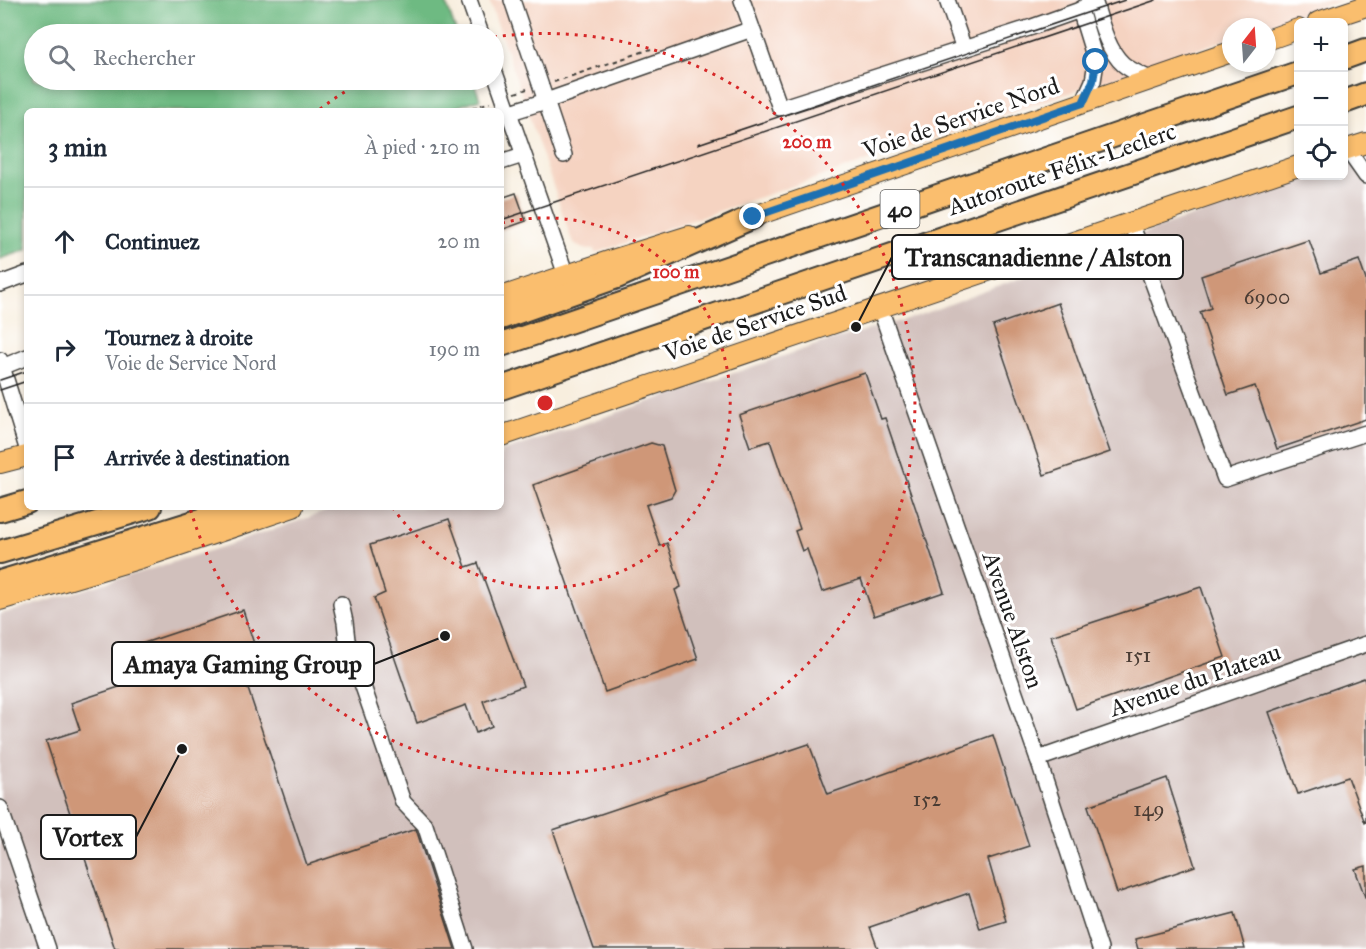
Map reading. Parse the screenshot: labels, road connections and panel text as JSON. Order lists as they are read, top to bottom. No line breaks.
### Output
{"streets":{"highway":["Autoroute Félix-Leclerc","40"],"main road":["Voie de Service Nord","Voie de Service Sud"],"street":["Avenue Alston","Avenue du Plateau"]},"crossings":[["Voie de Service Sud","Avenue Alston"],["Avenue Alston","Avenue du Plateau"]],"places":["Transcanadienne / Alston","Amaya Gaming Group","Vortex"],"house_numbers":["6900","151","152","149"],"north":"top","page":{"map_buttons":["+","−"],"search":"Rechercher","heading":["3 min","À pied · 210 m"],"list":[["Continuez","20 m"],["Tournez à droite","Voie de Service Nord","190 m"],"Arrivée à destination"]},"rings":["200 m","100 m"]}
